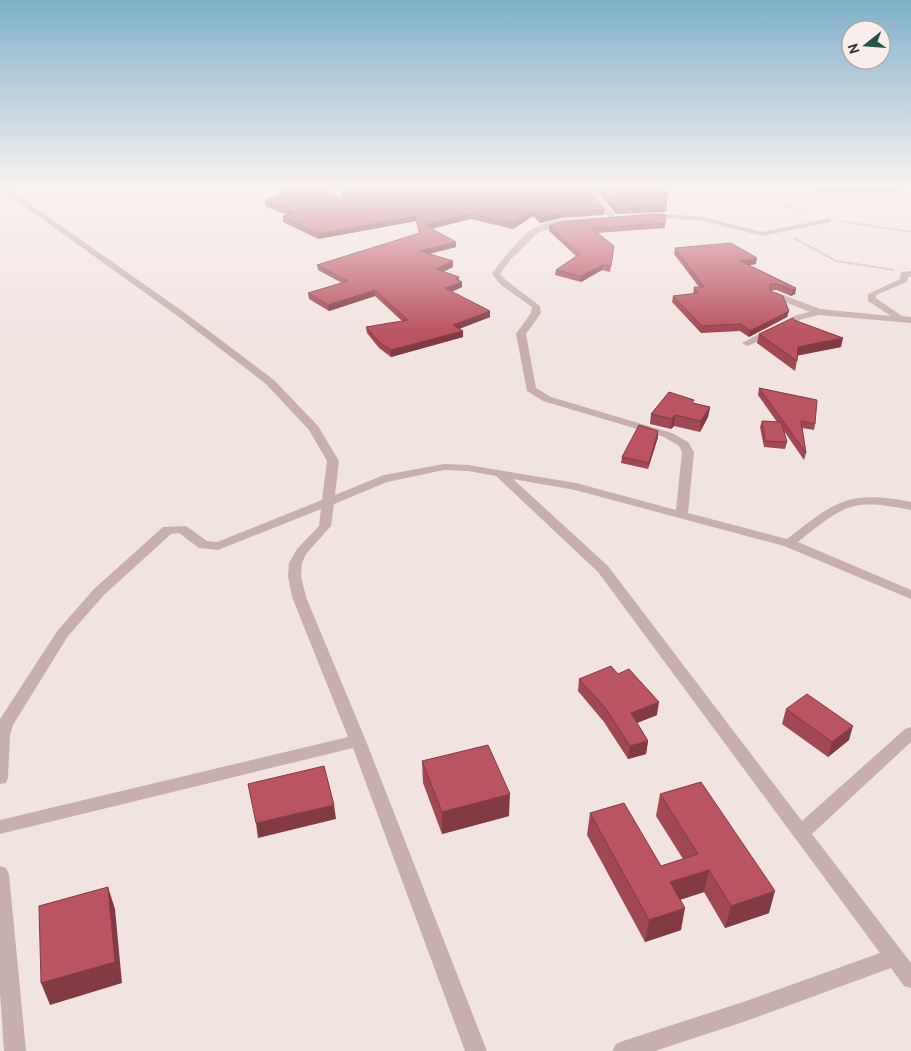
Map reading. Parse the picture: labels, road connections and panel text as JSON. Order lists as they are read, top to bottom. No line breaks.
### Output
{"north":"left"}
